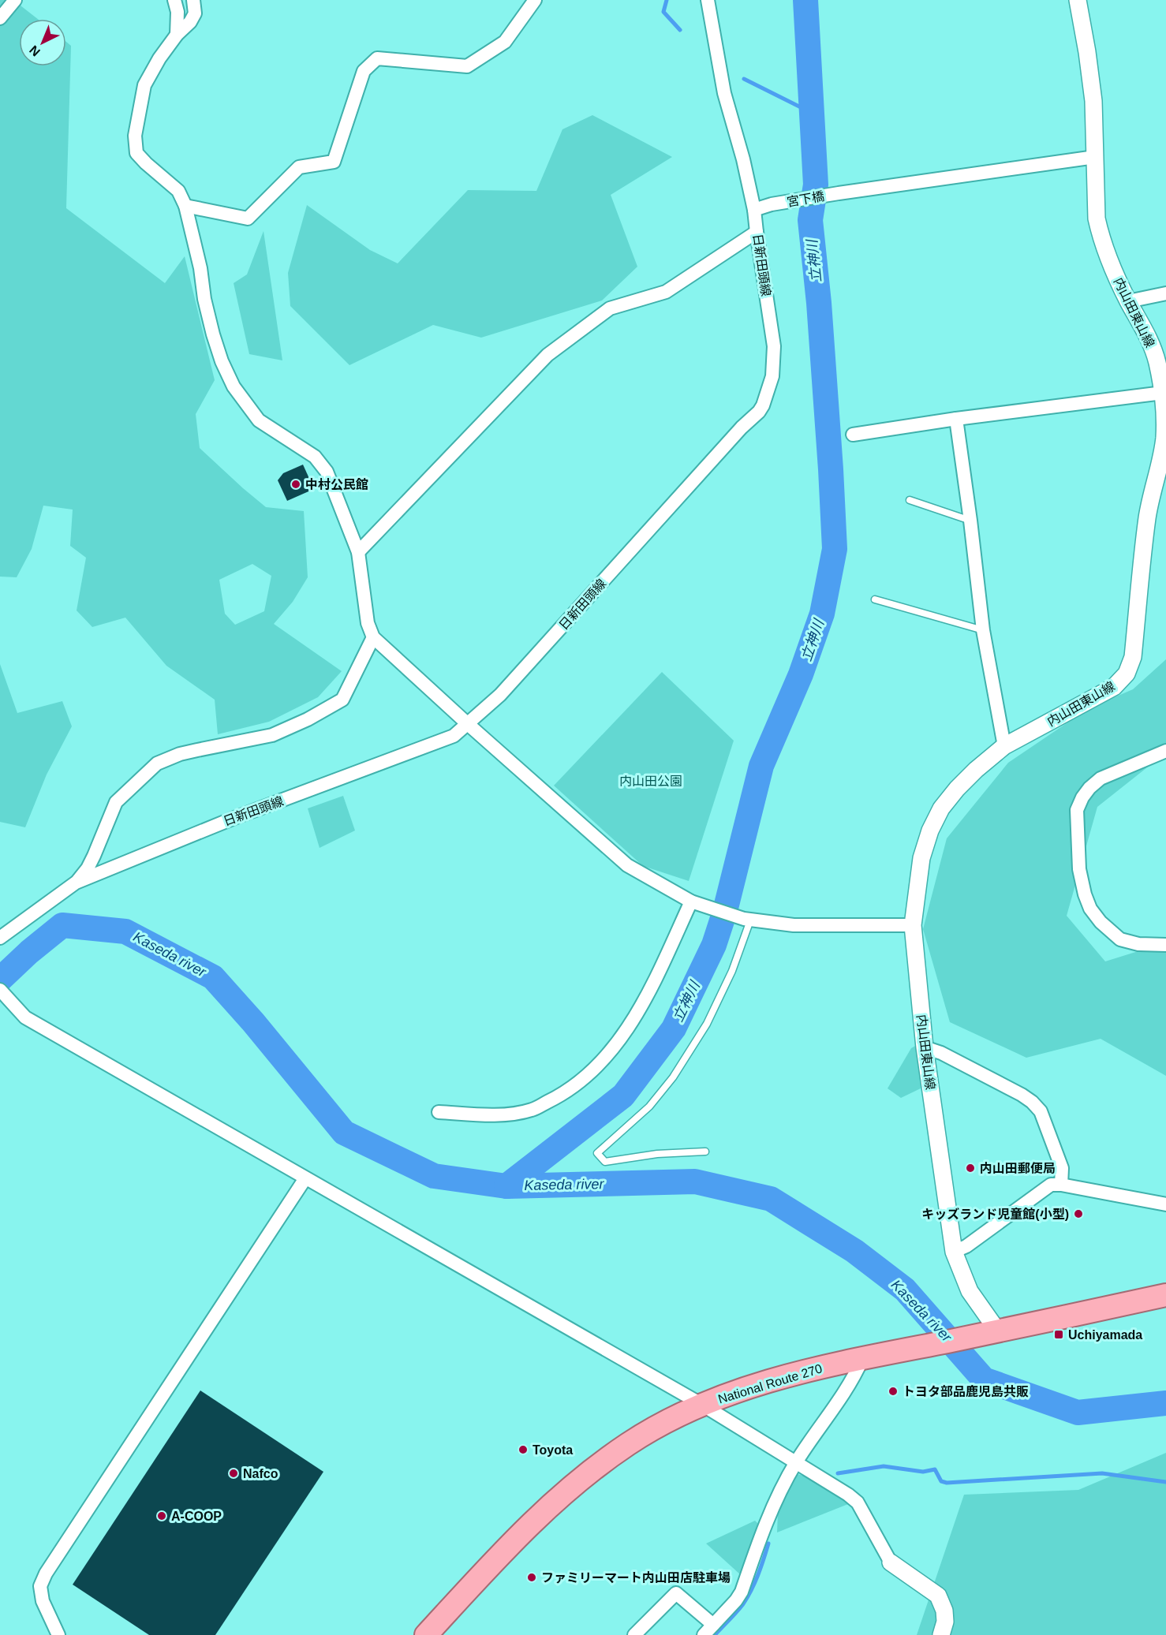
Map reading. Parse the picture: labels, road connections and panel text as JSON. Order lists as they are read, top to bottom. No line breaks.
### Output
{"streets":{"highway":["National Route 270"],"street":["宮下橋","日新田頭線","内山田東山線"]},"crossings":[["宮下橋","日新田頭線"],["宮下橋","内山田東山線"],["内山田東山線","National Route 270"]],"water":["立神川","Kaseda river"],"parks":["内山田公園"],"places":{"other":["中村公民館","内山田郵便局","キッズランド児童館(小型)","トヨタ部品鹿児島共販","Toyota","Nafco","A-COOP","ファミリーマート内山田店駐車場"],"transit":["Uchiyamada"]},"north":"bottom left"}
